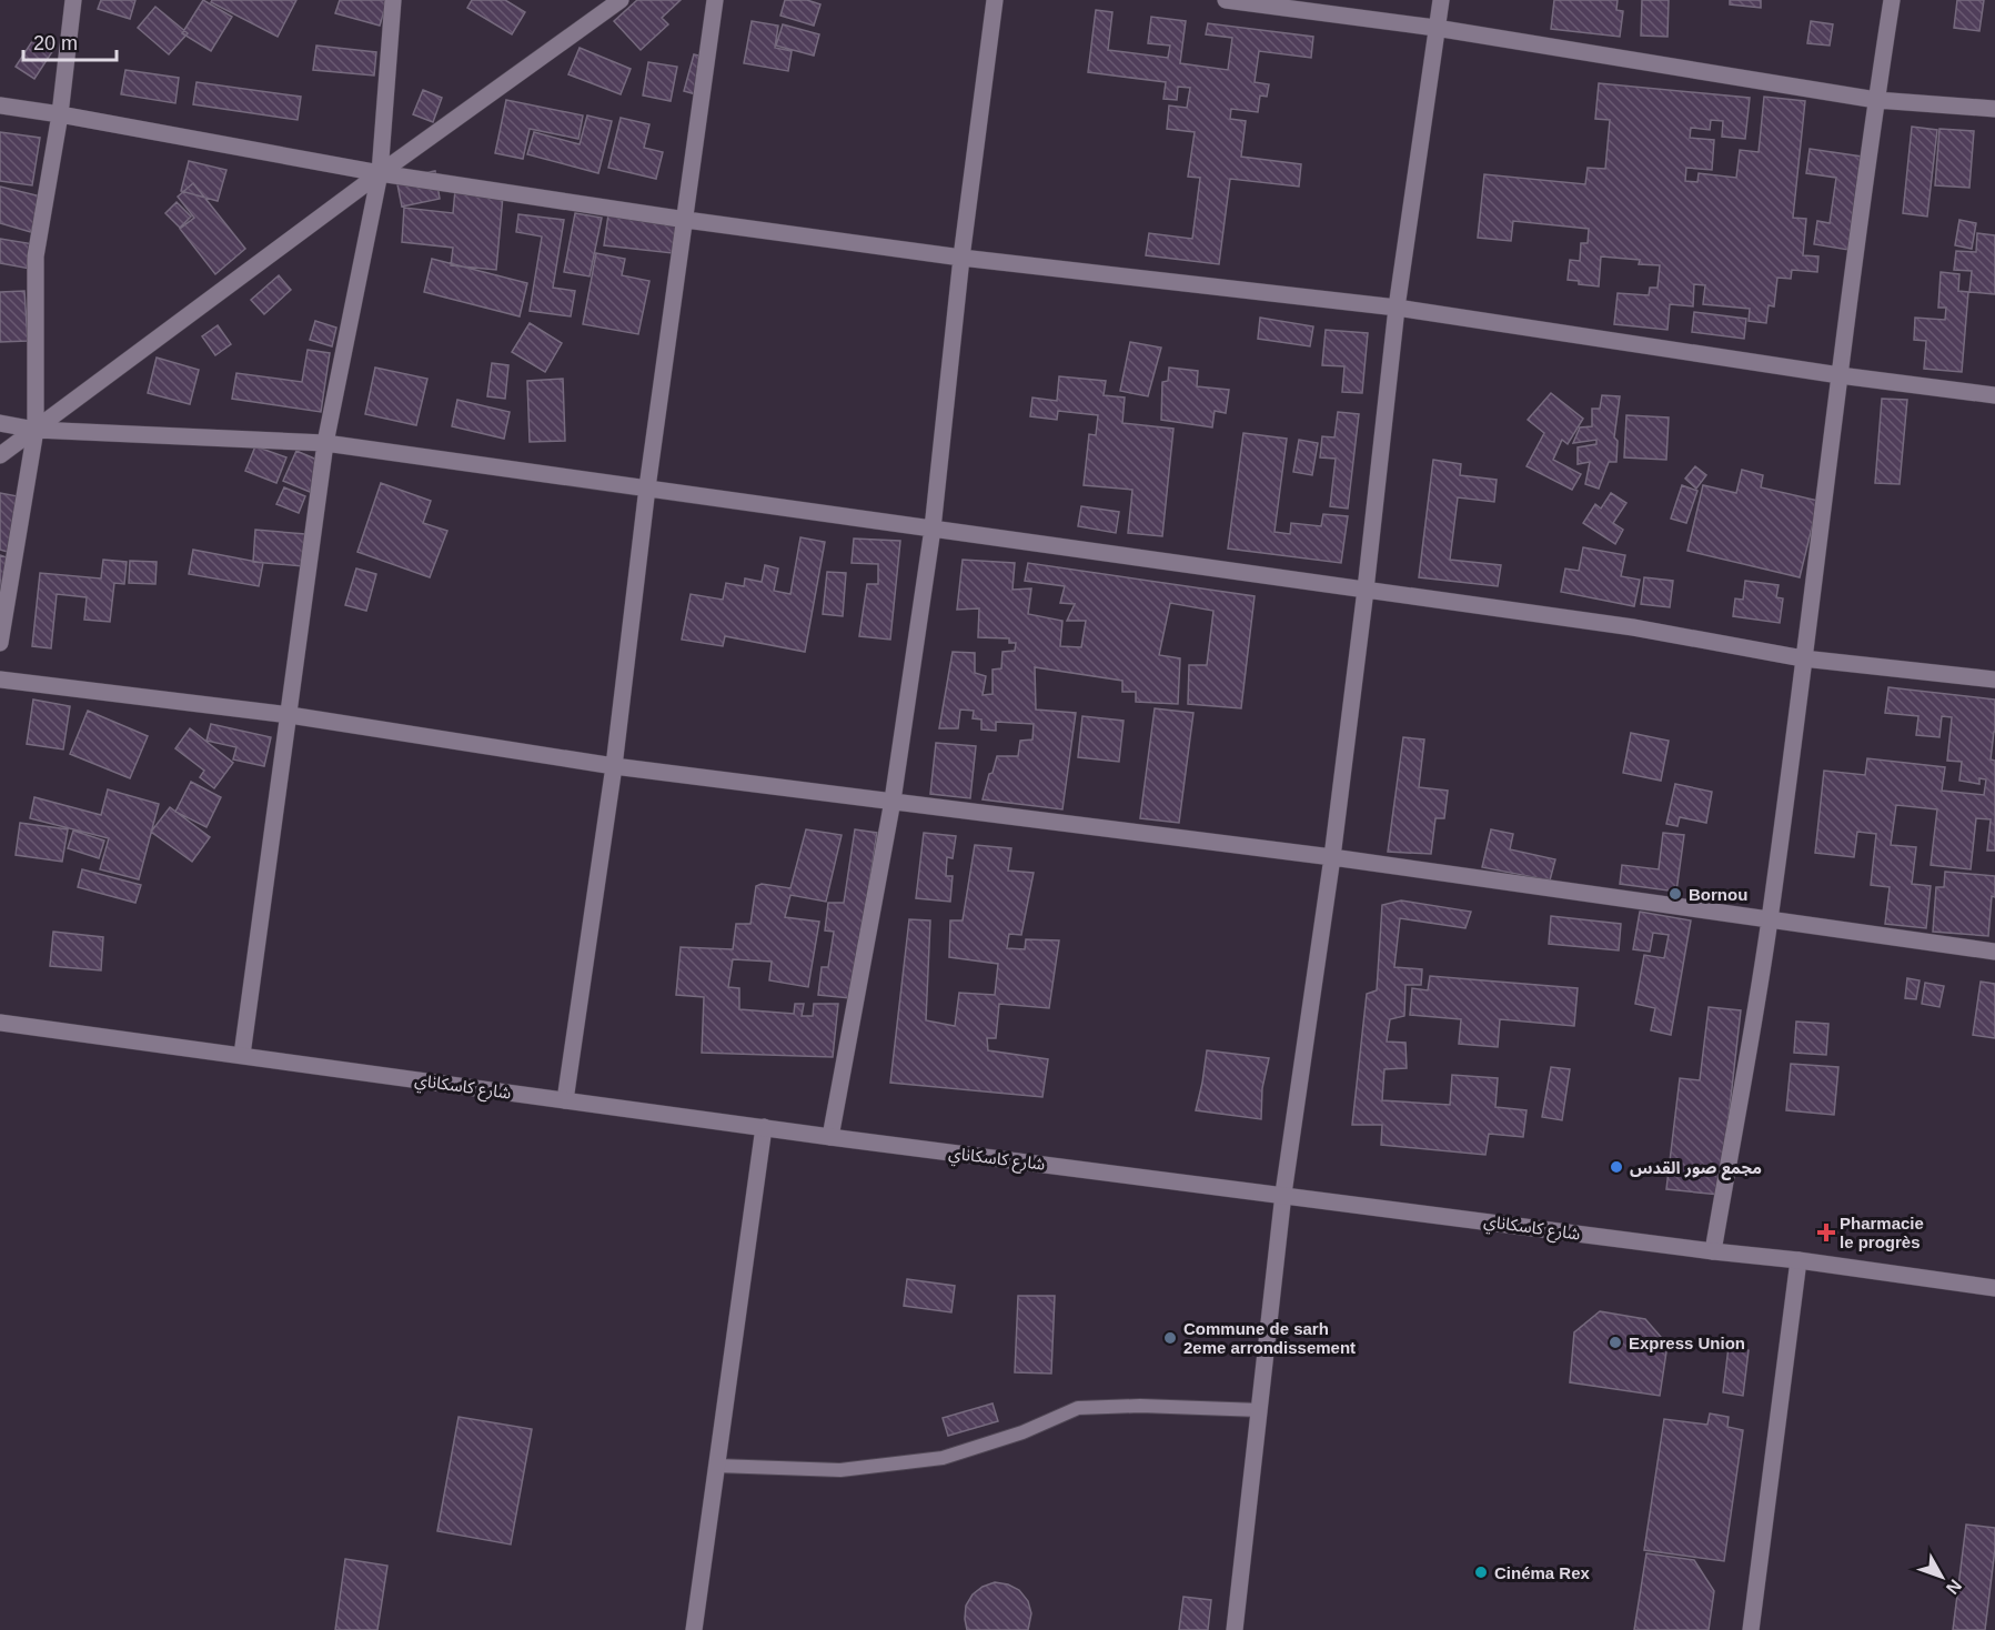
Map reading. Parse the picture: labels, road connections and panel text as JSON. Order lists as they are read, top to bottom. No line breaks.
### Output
{"streets":{"street":["شارع كاسكاناي"]},"places":{"other":["Bornou","مجمع صور القدس","Commune de sarh 2eme arrondissement","Express Union","Cinéma Rex"],"health":["Pharmacie le progrès"]},"scale_bar":"20 m","north":"bottom right"}
